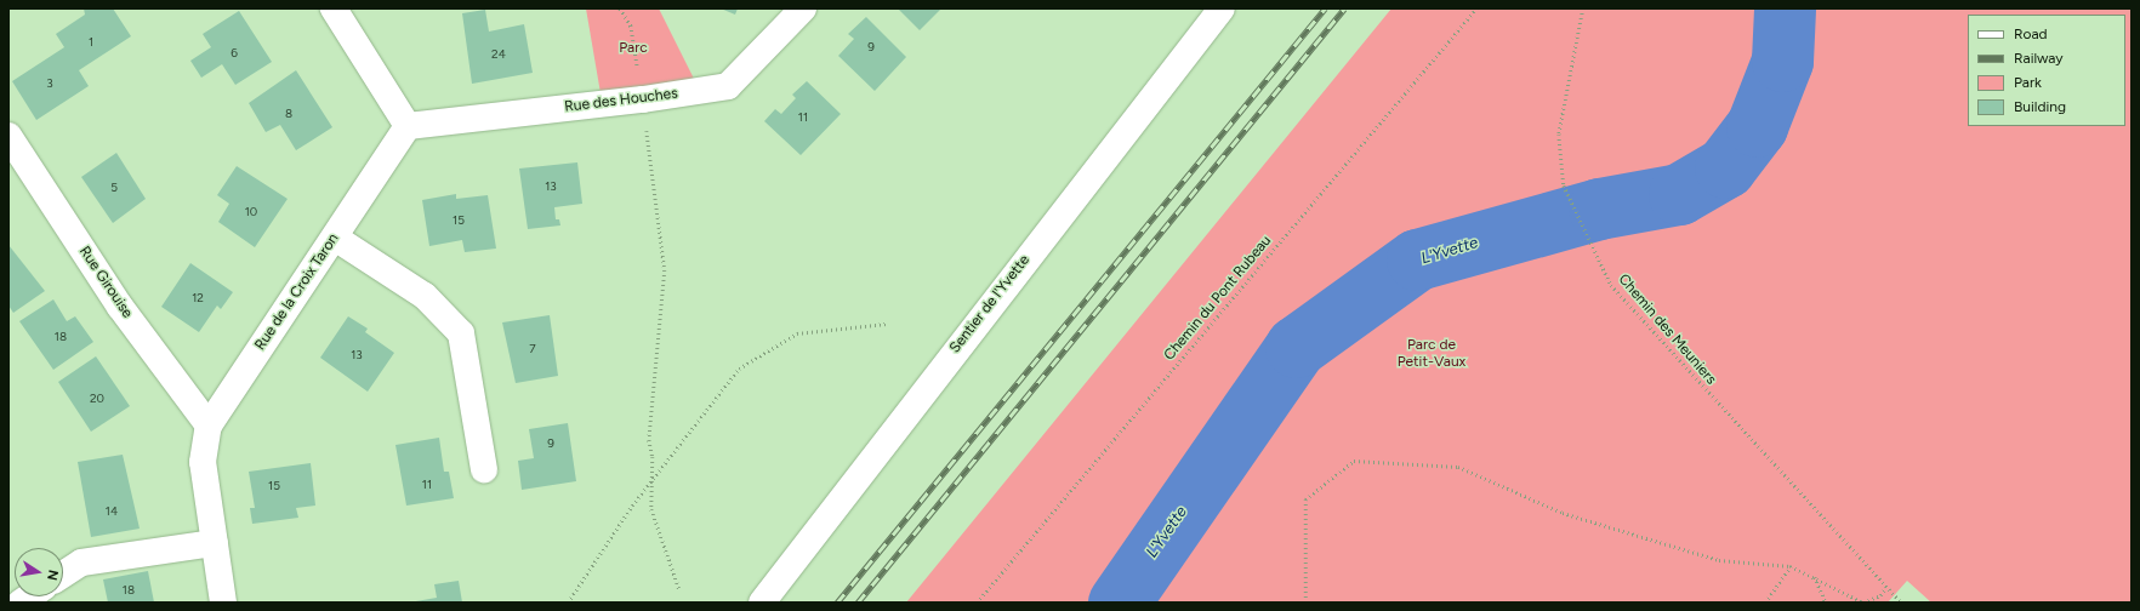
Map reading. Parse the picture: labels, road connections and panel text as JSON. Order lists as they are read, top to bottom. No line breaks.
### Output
{"streets":{"street":["Rue des Houches","Rue Girouise","Rue de la Croix Taron","Sentier de l'Yvette"],"path":["Chemin du Pont Rubeau","Chemin des Meuniers"]},"crossings":[["Rue des Houches","Rue de la Croix Taron"],["Rue Girouise","Rue de la Croix Taron"]],"water":["L'Yvette"],"parks":["Parc","Parc de Petit-Vaux"],"house_numbers":["1","9","6","24","3","8","11","13","5","10","15","12","18","7","13","20","9","11","15","14","18"],"legend":["Road","Railway","Park","Building"],"north":"right"}
